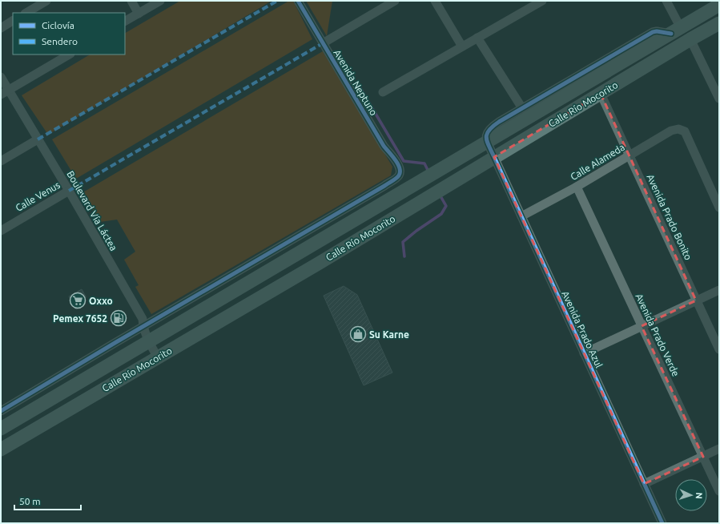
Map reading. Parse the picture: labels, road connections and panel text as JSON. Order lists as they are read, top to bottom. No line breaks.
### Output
{"streets":{"main road":["Calle Río Mocorito"],"street":["Avenida Neptuno","Calle Alameda","Calle Venus","Boulevard Vía Láctea","Avenida Prado Bonito","Avenida Prado Azul","Avenida Prado Verde"]},"crossings":[["Avenida Neptuno","Boulevard Vía Láctea"],["Calle Río Mocorito","Boulevard Vía Láctea"],["Calle Río Mocorito","Avenida Prado Bonito"],["Calle Río Mocorito","Avenida Prado Azul"],["Calle Alameda","Avenida Prado Bonito"],["Calle Alameda","Avenida Prado Azul"],["Calle Alameda","Avenida Prado Verde"],["Calle Venus","Boulevard Vía Láctea"]],"places":{"supermarket":["Oxxo"],"fuel station":["Pemex 7652"],"shop":["Su Karne"]},"legend":["Ciclovía","Sendero"],"scale_bar":"50 m","north":"right"}
